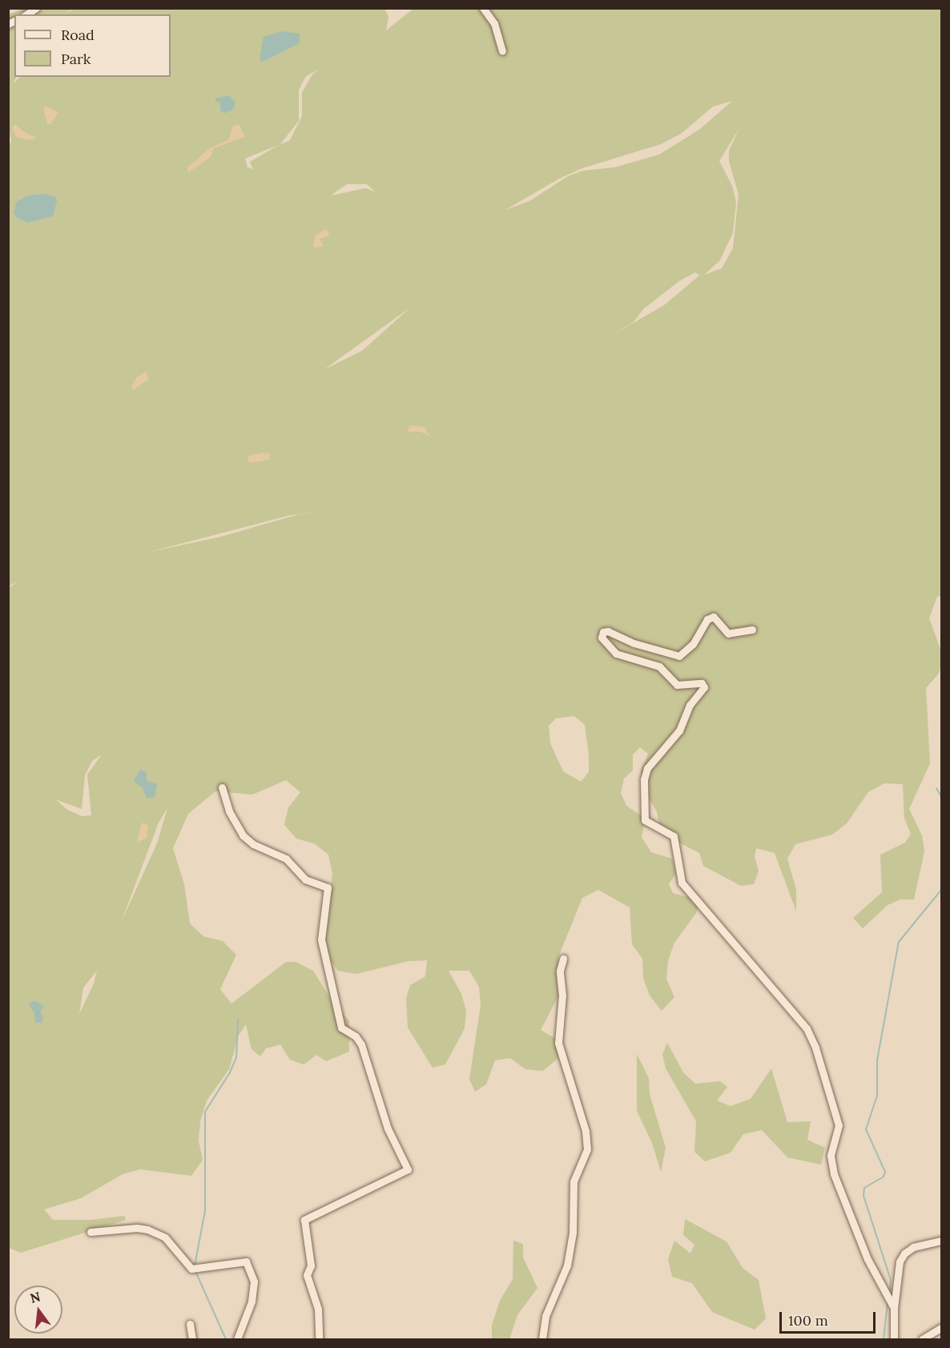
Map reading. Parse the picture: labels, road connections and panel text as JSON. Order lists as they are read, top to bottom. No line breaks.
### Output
{"legend":["Road","Park"],"scale_bar":"100 m","north":"top"}
